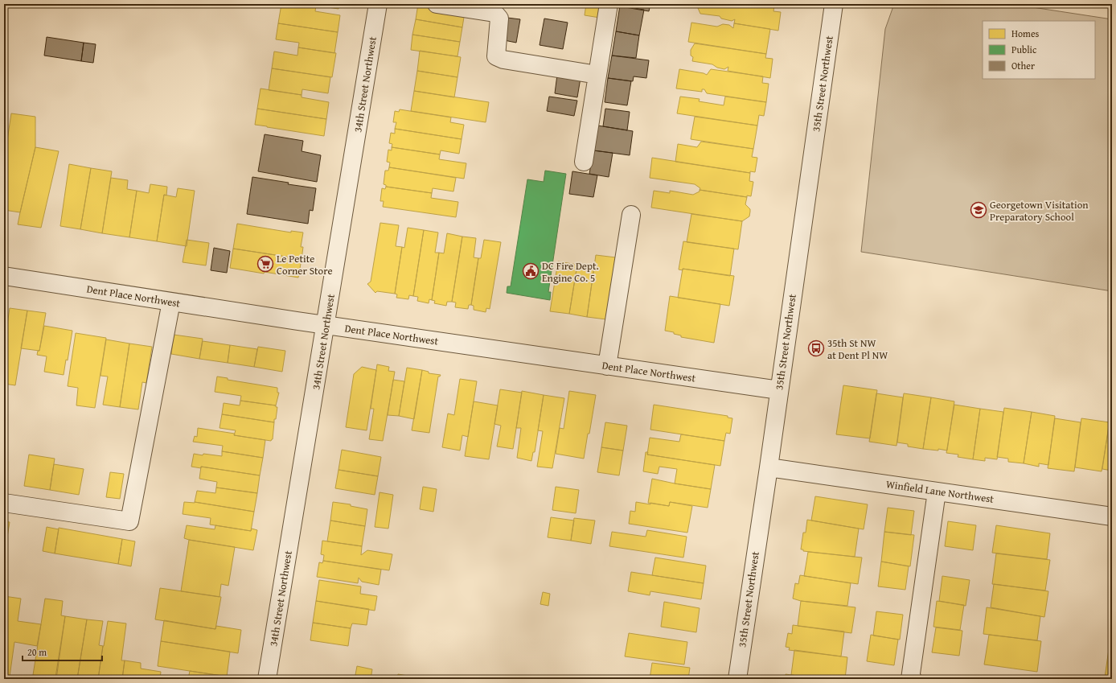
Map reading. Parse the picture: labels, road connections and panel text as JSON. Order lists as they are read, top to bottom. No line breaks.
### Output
{"streets":{"street":["35th Street Northwest","34th Street Northwest","Dent Place Northwest","Winfield Lane Northwest"]},"crossings":[["35th Street Northwest","Dent Place Northwest"],["35th Street Northwest","Winfield Lane Northwest"],["34th Street Northwest","Dent Place Northwest"]],"places":{"school or university":["Georgetown Visitation Preparatory School"],"supermarket":["Le Petite Corner Store"],"public building":["DC Fire Dept. Engine Co. 5"],"bus stop":["35th St NW at Dent Pl NW"]},"legend":["Homes","Public","Other"],"scale_bar":"20 m"}
